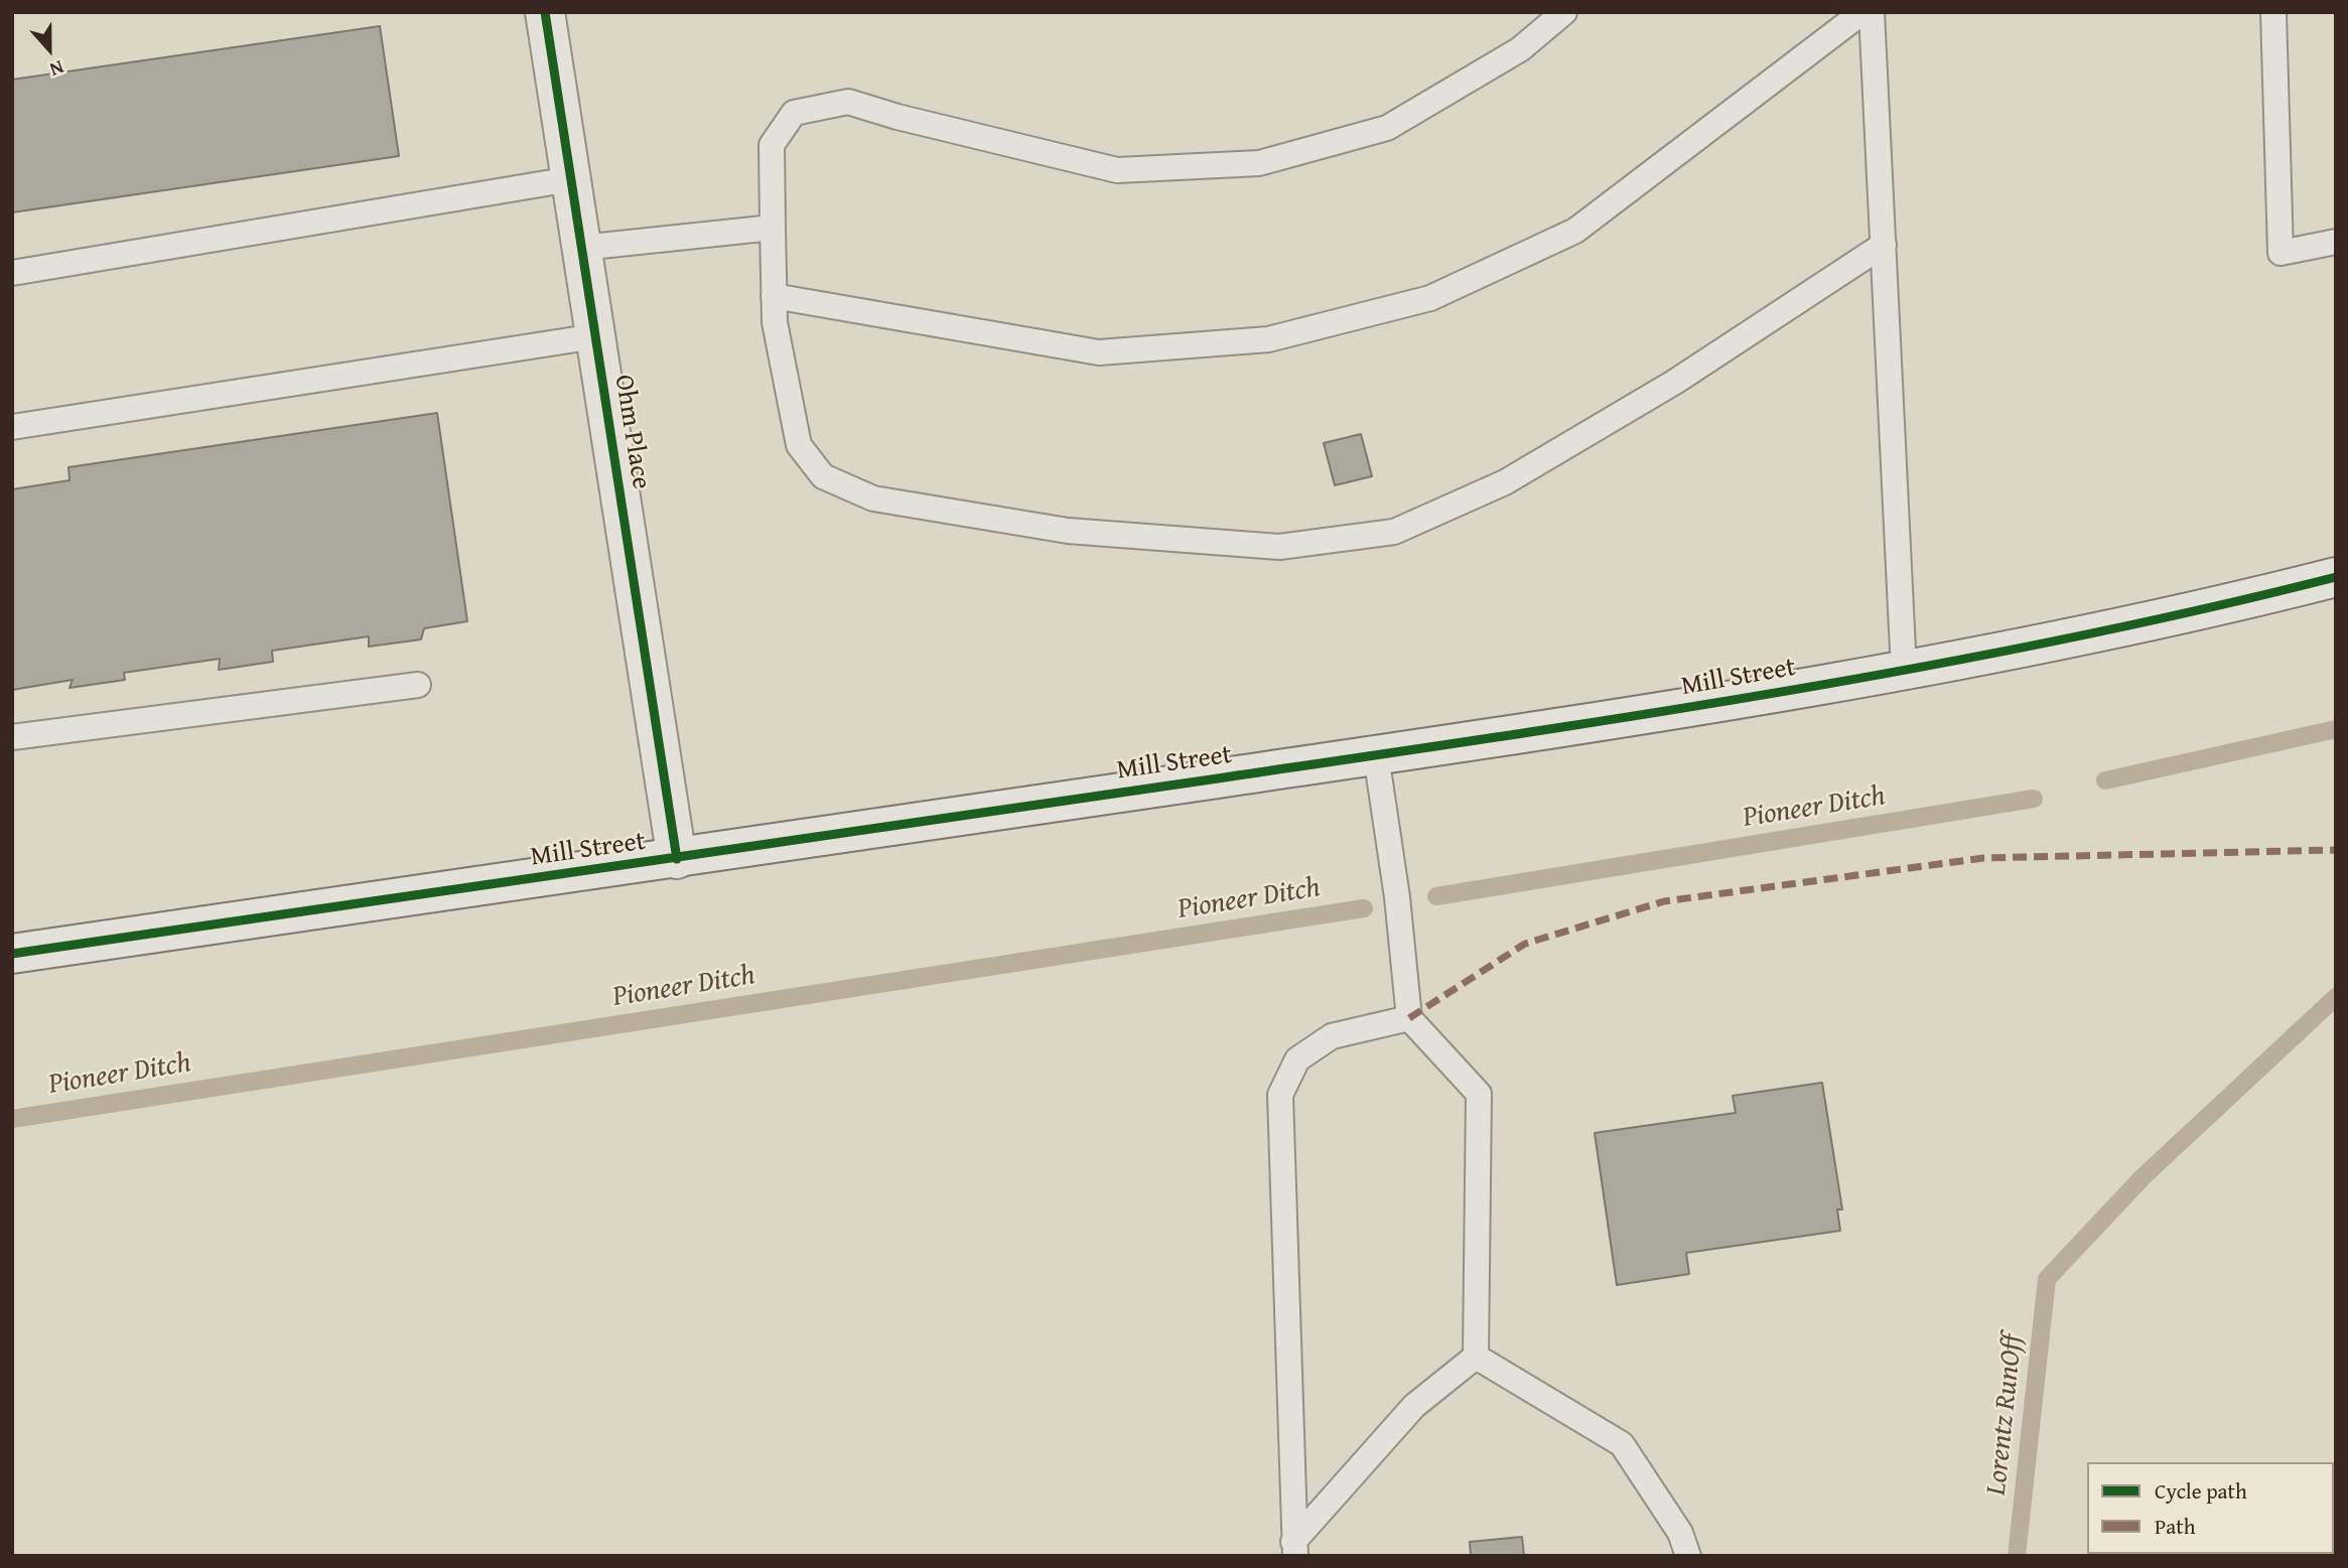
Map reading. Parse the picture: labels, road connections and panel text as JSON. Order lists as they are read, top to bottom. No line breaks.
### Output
{"streets":{"main road":["Ohm Place","Mill Street"]},"crossings":[["Ohm Place","Mill Street"]],"water":["Pioneer Ditch","Lorentz RunOff"],"legend":["Cycle path","Path"],"north":"bottom"}
